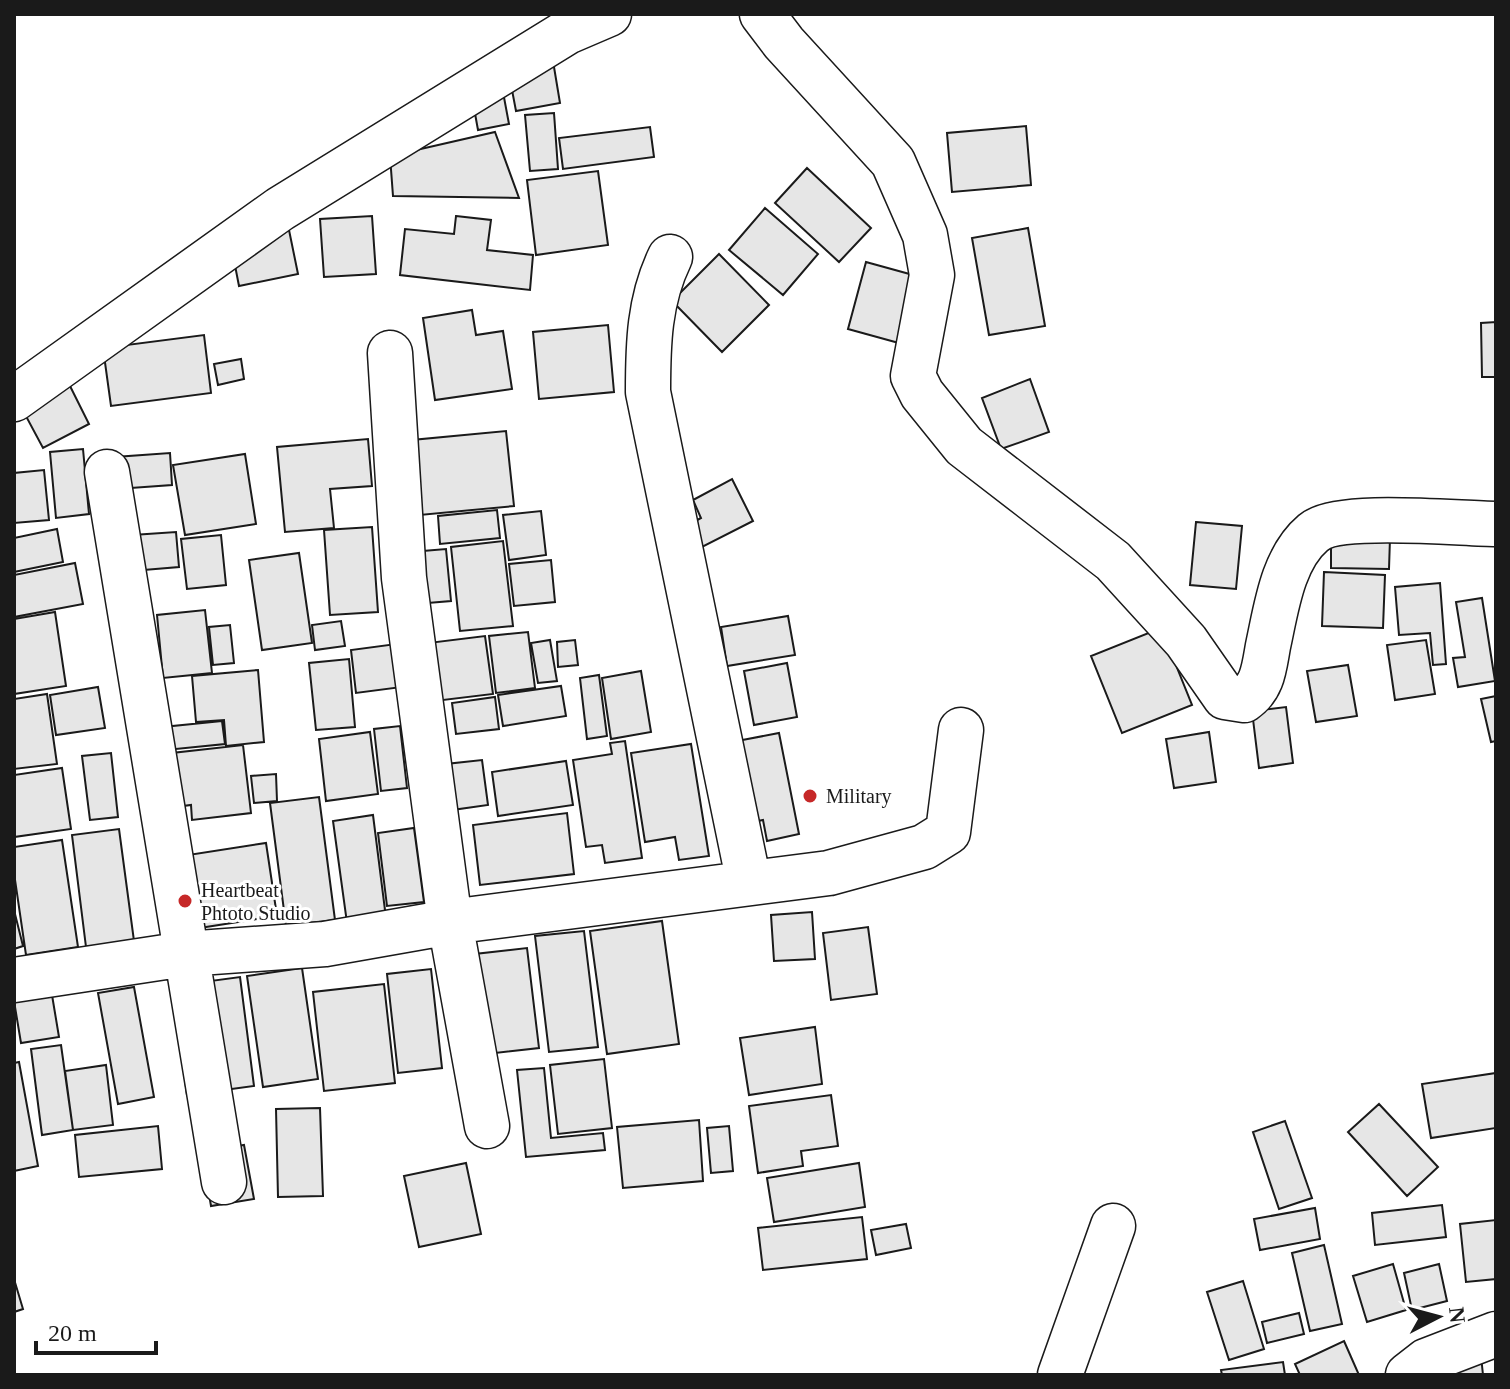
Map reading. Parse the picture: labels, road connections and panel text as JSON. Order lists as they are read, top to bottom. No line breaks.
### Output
{"places":["Military","Heartbeat Phtoto Studio"],"scale_bar":"20 m","north":"right"}
